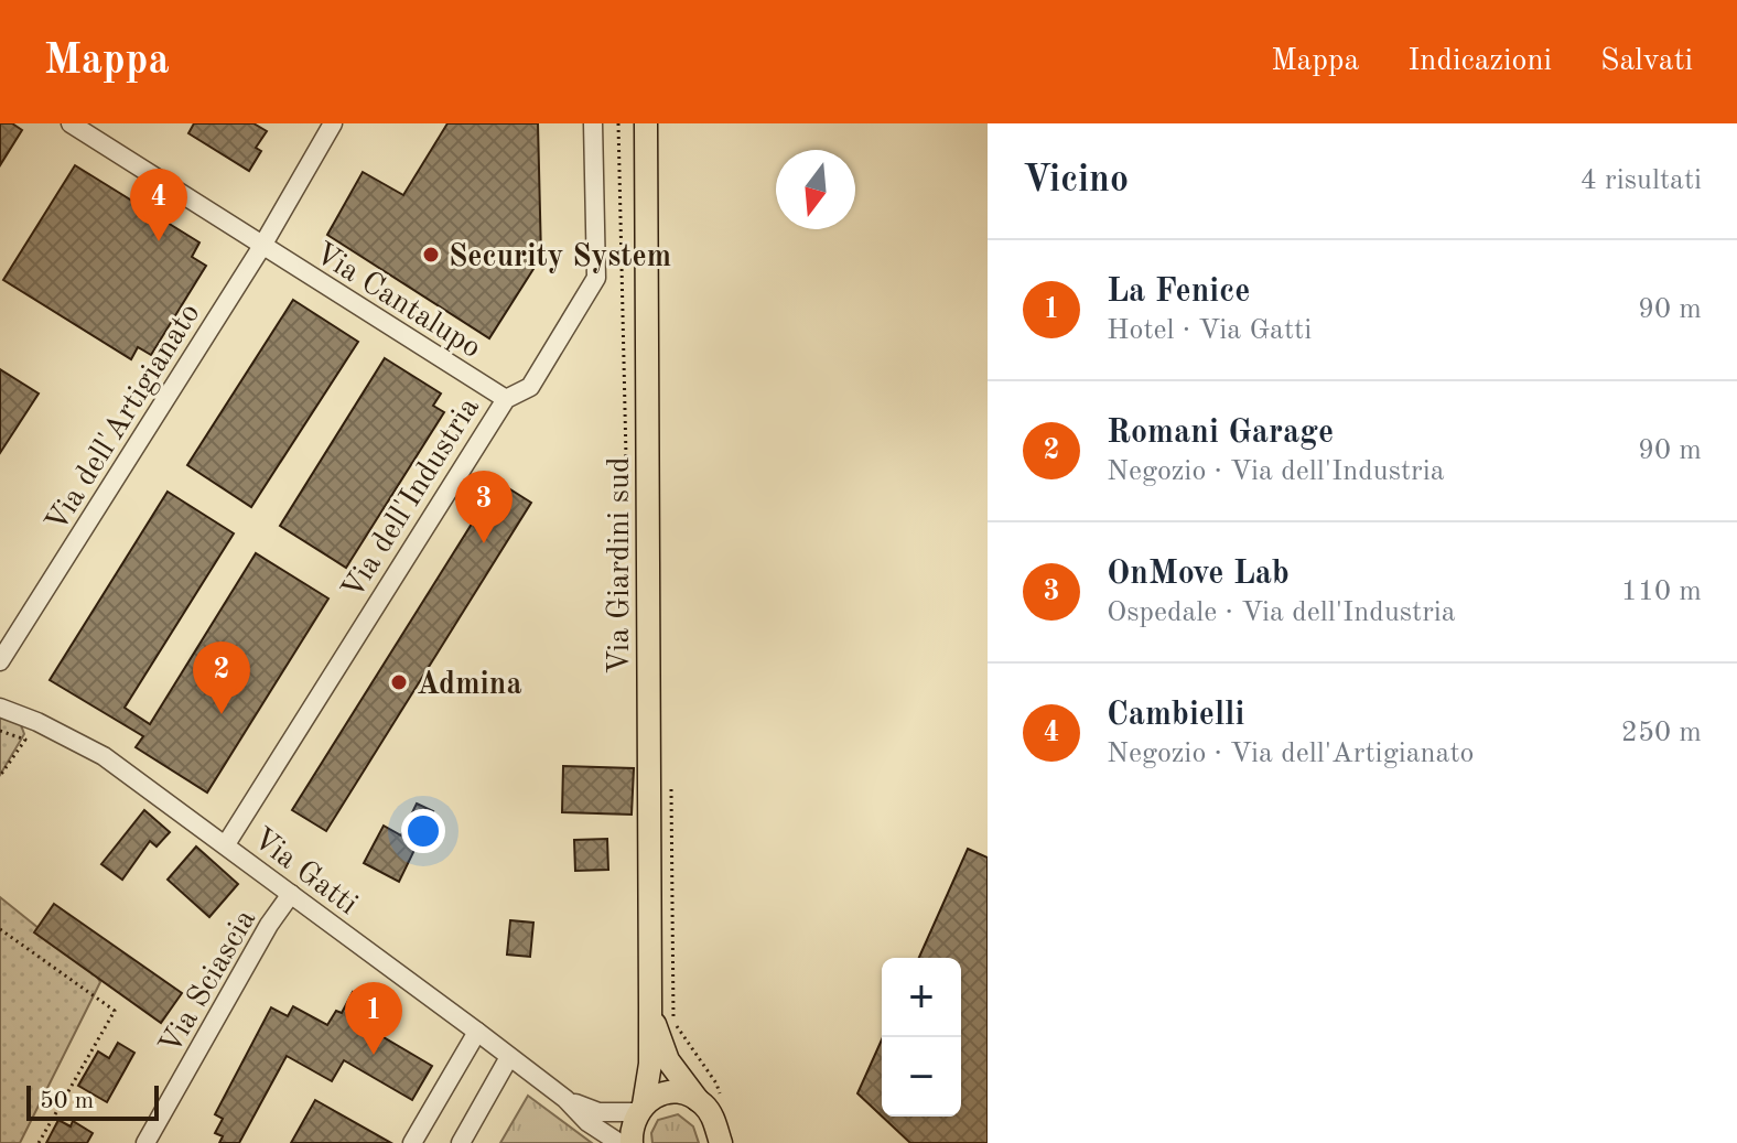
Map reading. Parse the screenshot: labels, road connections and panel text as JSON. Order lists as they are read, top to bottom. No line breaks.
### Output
{"streets":{"main road":["Via Giardini sud"],"street":["Via Cantalupo","Via dell'Artigianato","Via dell'Industria","Via Gatti","Via Sciascia"]},"crossings":[["Via Cantalupo","Via dell'Artigianato"],["Via Cantalupo","Via dell'Industria"],["Via dell'Industria","Via Gatti"],["Via Giardini sud","Via Gatti"],["Via Gatti","Via Sciascia"]],"places":["Security System","Admina"],"scale_bar":"50 m","north":"bottom","page":{"header":"Mappa","nav":["Mappa","Indicazioni","Salvati"],"heading":["Vicino","4 risultati"],"pins":["4","3","2","1"],"list":[{"mark":"1","name":"La Fenice","note":"Hotel · Via Gatti","value":"90 m"},{"mark":"2","name":"Romani Garage","note":"Negozio · Via dell'Industria","value":"90 m"},{"mark":"3","name":"OnMove Lab","note":"Ospedale · Via dell'Industria","value":"110 m"},{"mark":"4","name":"Cambielli","note":"Negozio · Via dell'Artigianato","value":"250 m"}],"map_buttons":["+","−"],"scale":"50 m"}}
